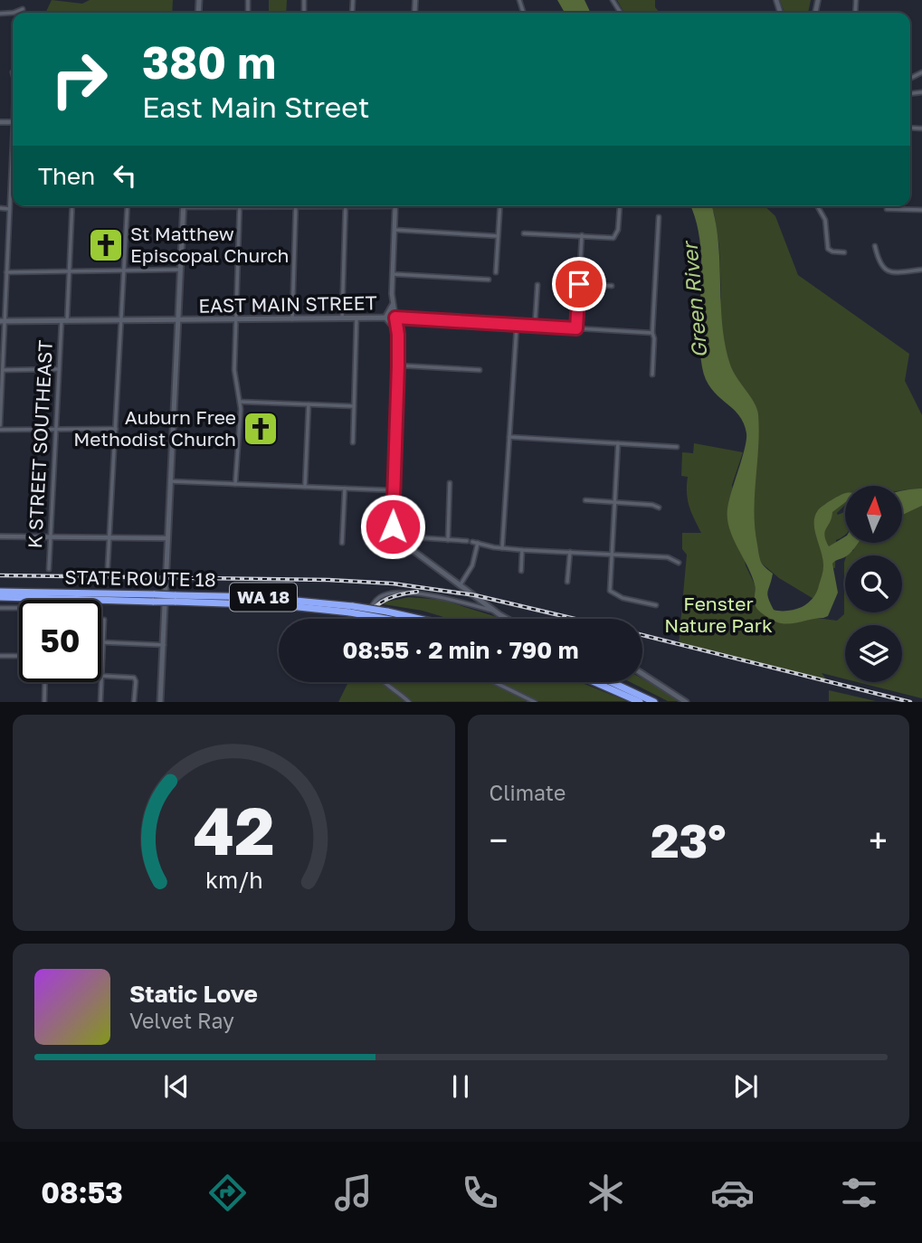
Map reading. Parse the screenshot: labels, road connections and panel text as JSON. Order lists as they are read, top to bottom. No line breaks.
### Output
{"streets":{"highway":["STATE ROUTE 18","WA 18"],"main road":["EAST MAIN STREET"],"street":["K STREET SOUTHEAST"]},"crossings":[["EAST MAIN STREET","K STREET SOUTHEAST"]],"water":["Green River"],"parks":["Fenster Nature Park"],"places":{"church":["St Matthew Episcopal Church","Auburn Free Methodist Church"]},"north":"top","page":{"turn":["380 m","East Main Street"],"then":"Then","limit":"50","trip":"08:55 · 2 min · 790 m","tile":"Climate","heat":["−","23°","+"],"song":["Static Love","Velvet Ray"],"tabs":"08:53","gauge":["42","km/h"]}}
